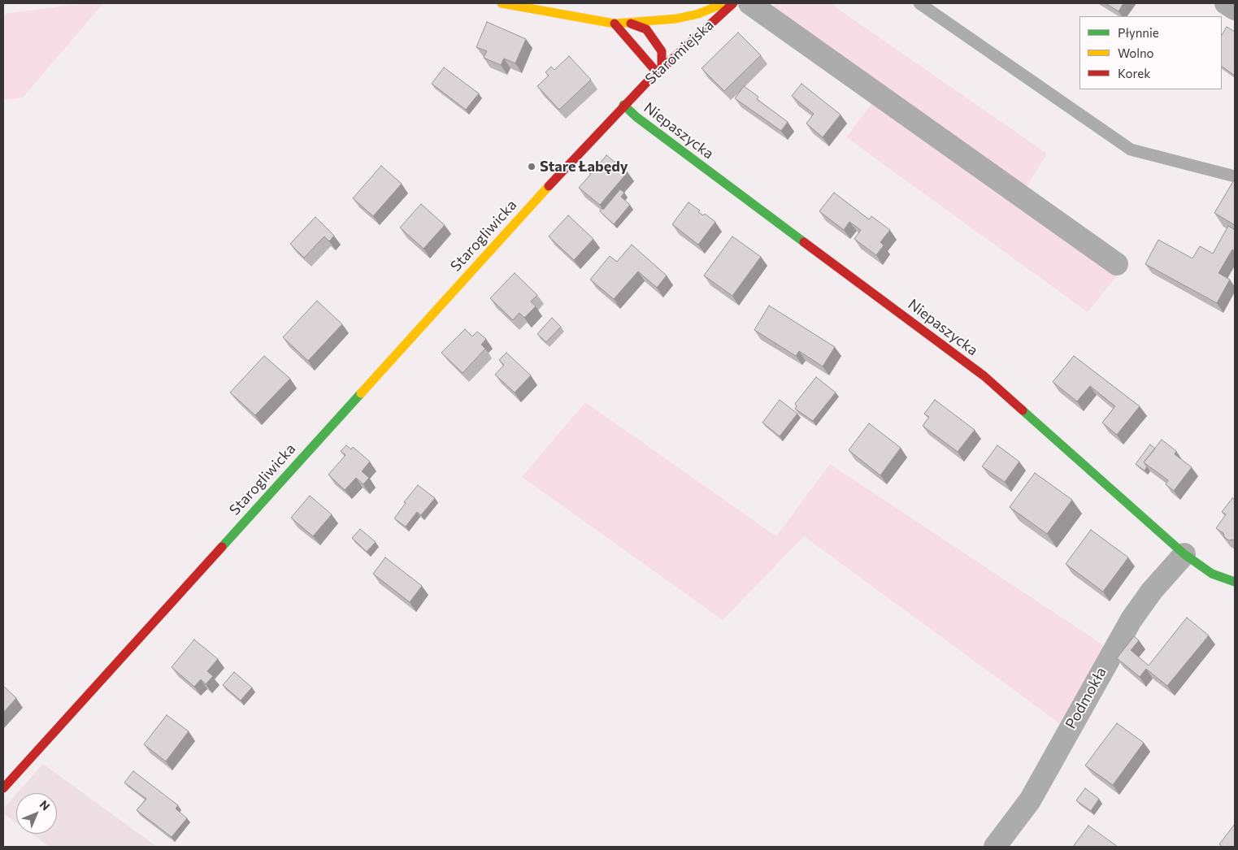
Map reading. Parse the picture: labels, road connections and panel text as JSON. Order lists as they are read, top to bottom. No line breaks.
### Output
{"streets":{"street":["Staromiejska","Niepaszycka","Starogliwicka","Podmokła"]},"crossings":[["Staromiejska","Niepaszycka"],["Staromiejska","Starogliwicka"],["Niepaszycka","Podmokła"]],"places":["Stare Łabędy"],"legend":["Płynnie","Wolno","Korek"],"north":"top right"}
